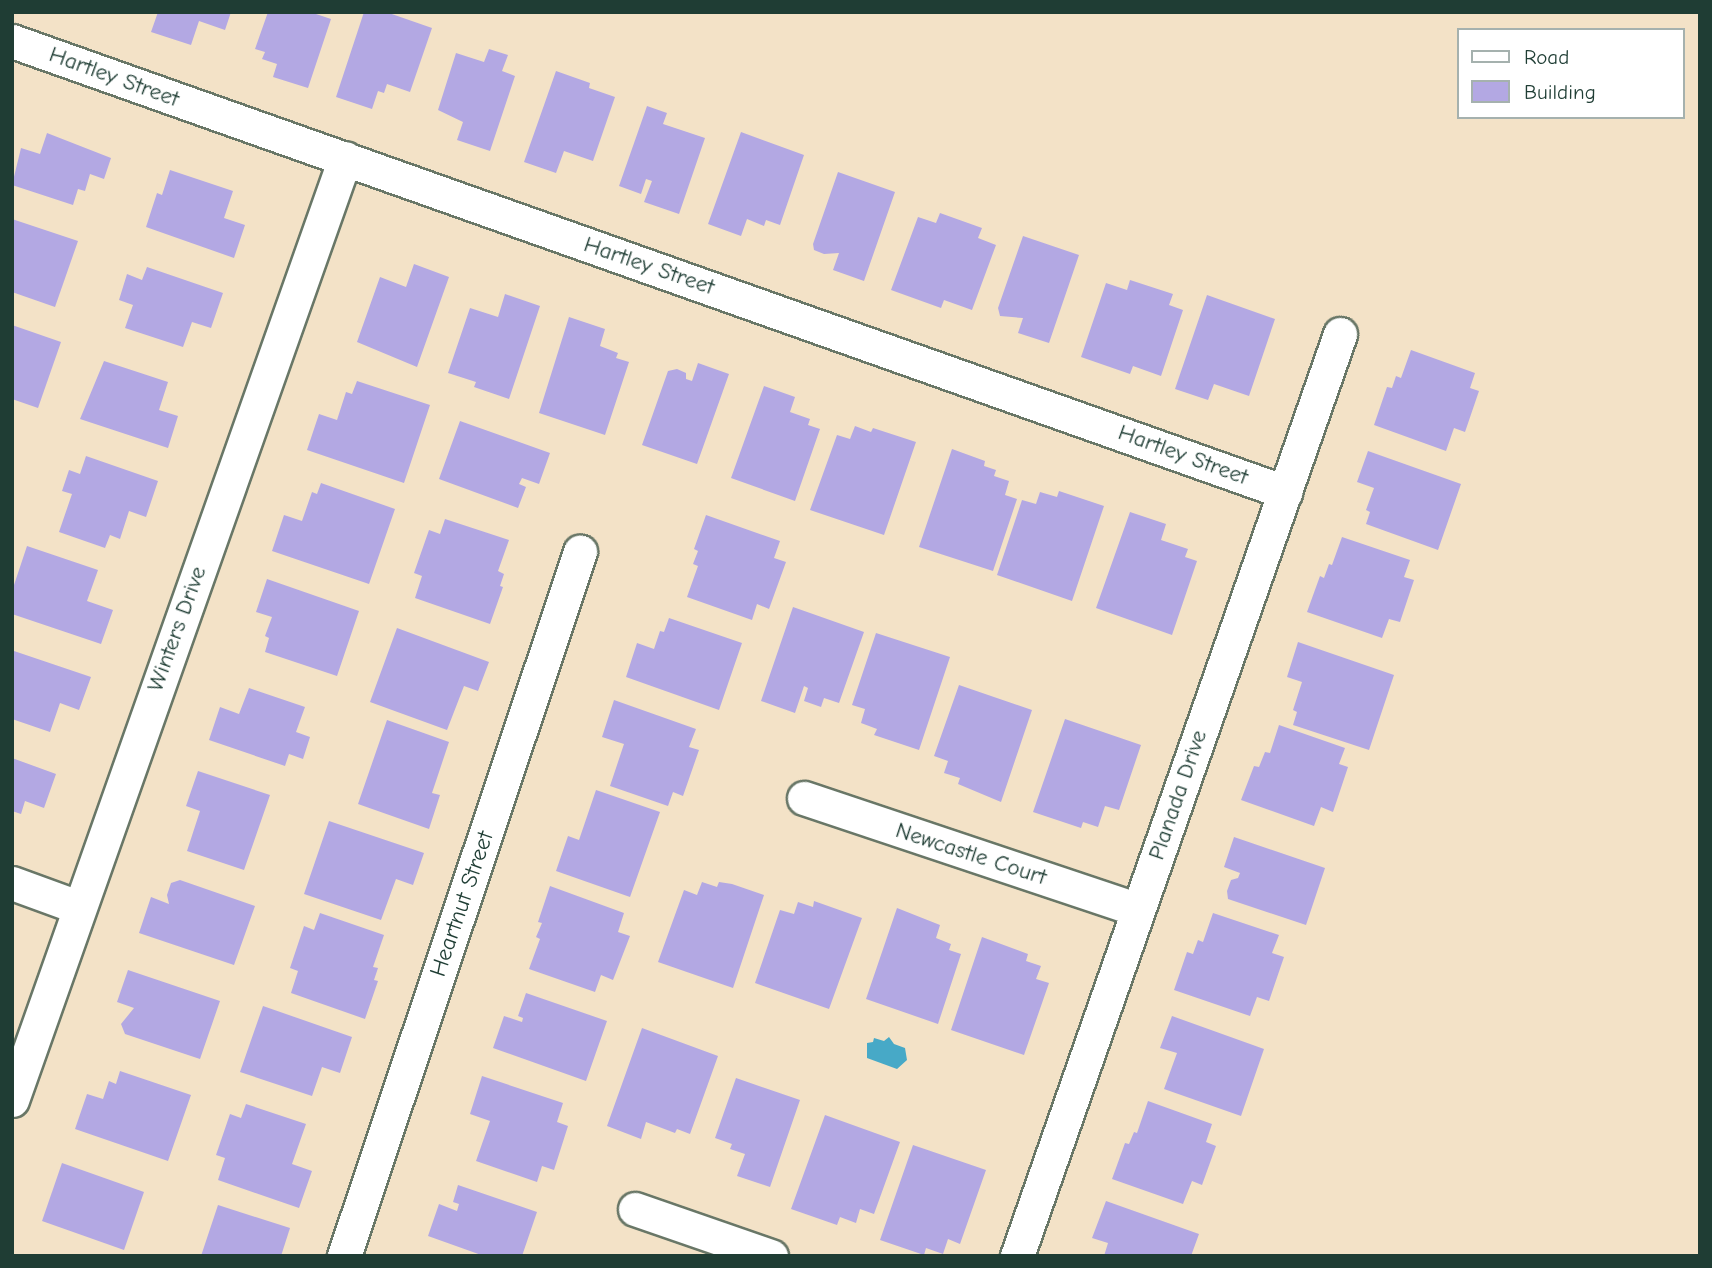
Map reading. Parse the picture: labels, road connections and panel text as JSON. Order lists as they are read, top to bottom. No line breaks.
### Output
{"streets":{"street":["Hartley Street","Winters Drive","Planada Drive","Newcastle Court","Heartnut Street"]},"crossings":[["Hartley Street","Winters Drive"],["Hartley Street","Planada Drive"],["Planada Drive","Newcastle Court"]],"legend":["Road","Building"]}
